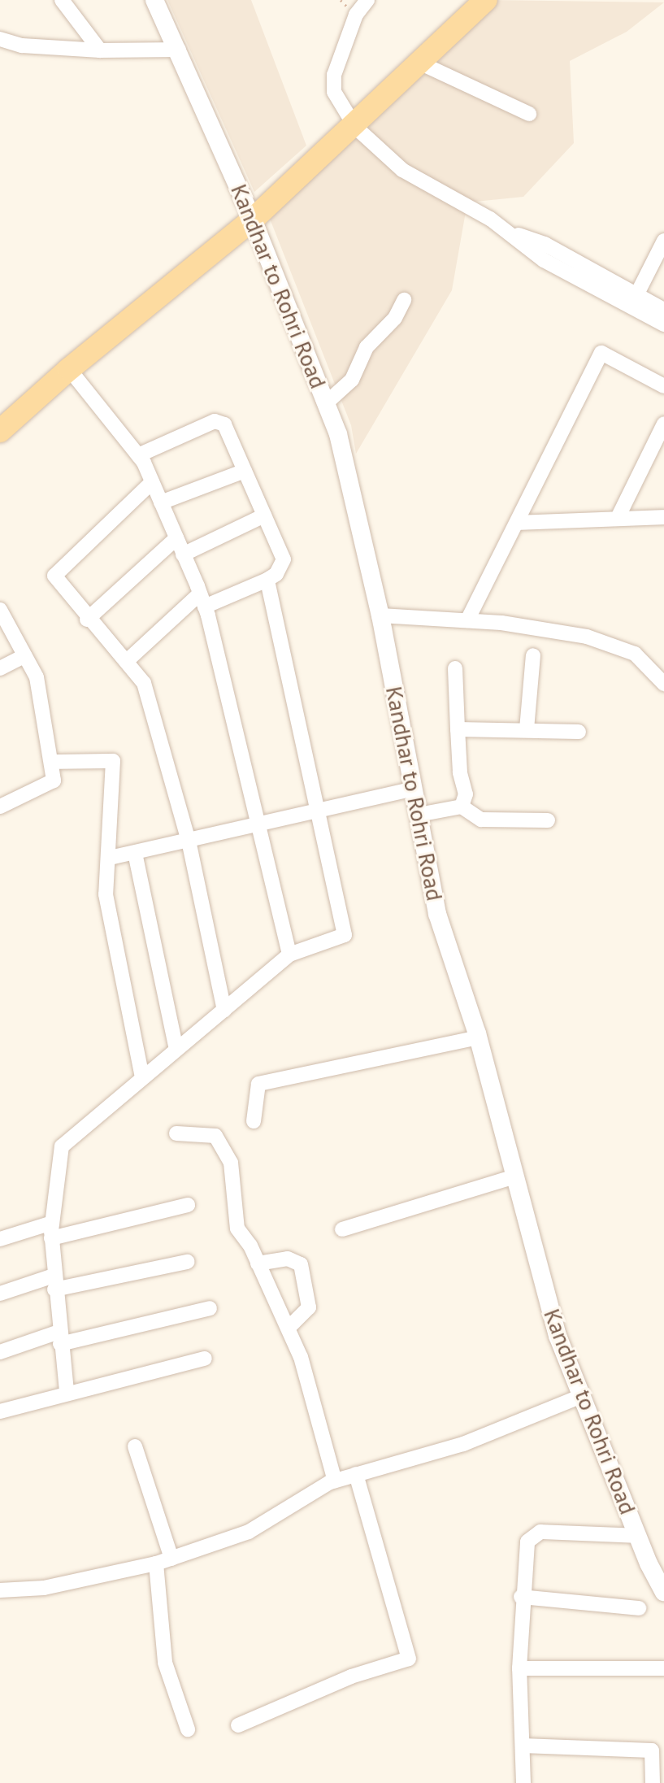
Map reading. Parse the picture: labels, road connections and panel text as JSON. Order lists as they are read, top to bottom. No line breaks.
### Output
{"streets":{"street":["Kandhar to Rohri Road"]}}
